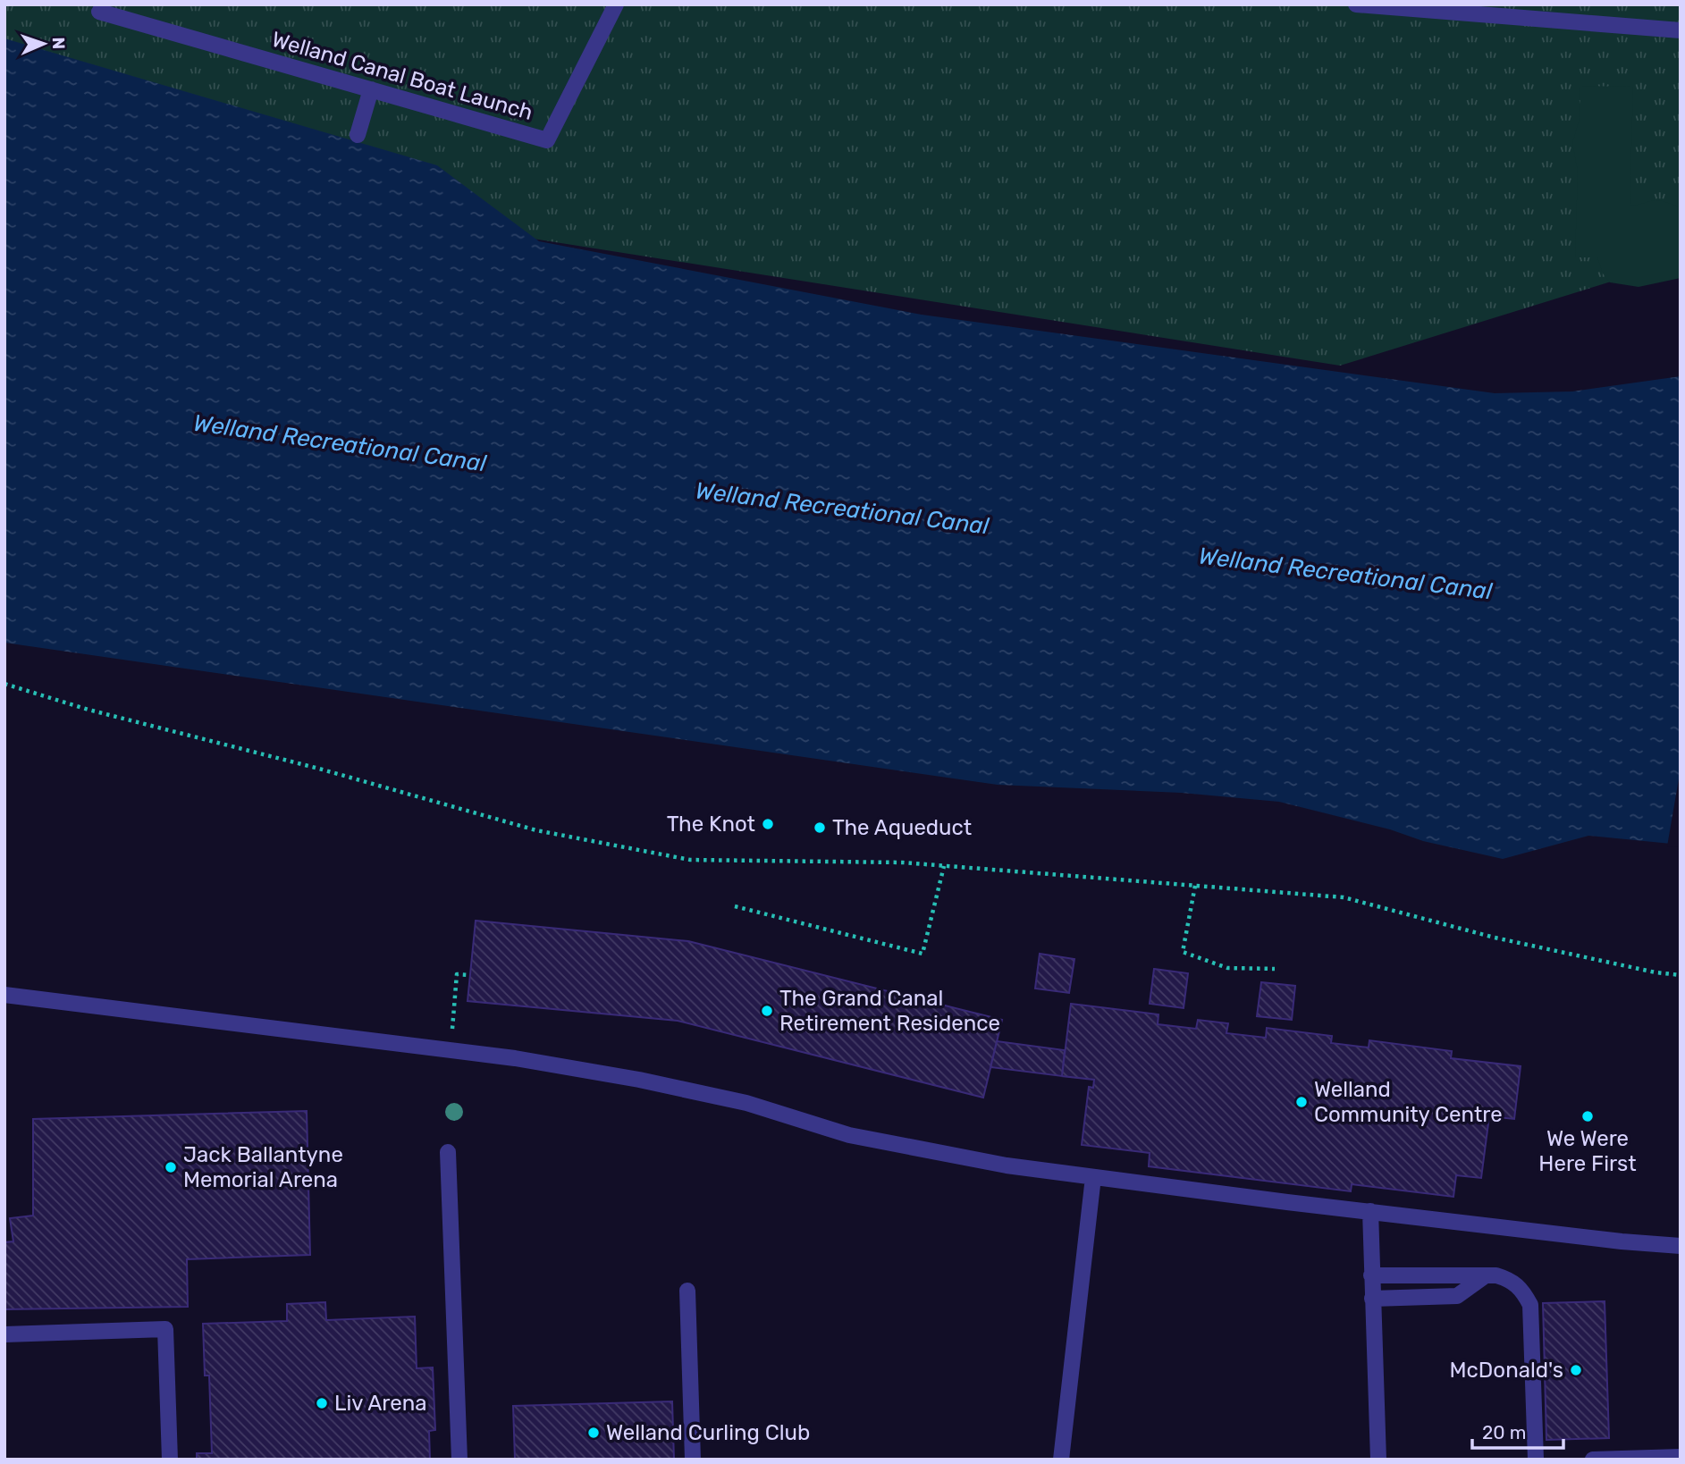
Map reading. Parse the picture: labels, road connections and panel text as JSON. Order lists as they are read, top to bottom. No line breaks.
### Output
{"streets":{"lane":["Welland Canal Boat Launch"]},"water":["Welland Recreational Canal"],"places":["The Knot","The Aqueduct","The Grand Canal Retirement Residence","Welland Community Centre","We Were Here First","Jack Ballantyne Memorial Arena","McDonald's","Liv Arena","Welland Curling Club"],"scale_bar":"20 m","north":"right"}
